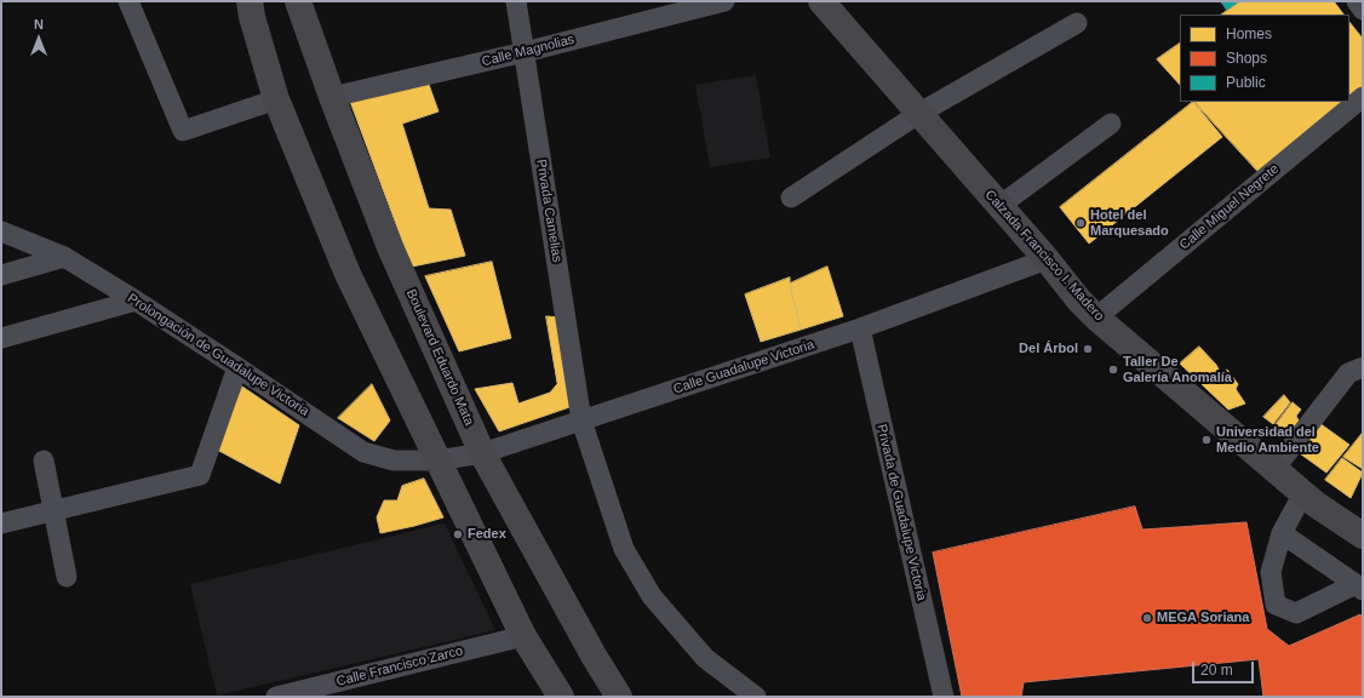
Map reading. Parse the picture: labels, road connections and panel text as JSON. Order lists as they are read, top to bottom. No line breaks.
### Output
{"streets":{"main road":["Calzada Francisco I. Madero","Boulevard Eduardo Mata"],"street":["Calle Magnolias","Calle Miguel Negrete","Privada Camelias","Prolongación de Guadalupe Victoria","Calle Guadalupe Victoria","Privada de Guadalupe Victoria","Calle Francisco Zarco"]},"crossings":[["Calle Magnolias","Privada Camelias"],["Calle Magnolias","Boulevard Eduardo Mata"],["Calle Miguel Negrete","Calzada Francisco I. Madero"],["Privada Camelias","Calle Guadalupe Victoria"],["Calzada Francisco I. Madero","Calle Guadalupe Victoria"],["Prolongación de Guadalupe Victoria","Calle Guadalupe Victoria"],["Boulevard Eduardo Mata","Calle Guadalupe Victoria"],["Calle Guadalupe Victoria","Privada de Guadalupe Victoria"]],"places":["Hotel del Marquesado","Del Árbol","Taller De Galería Anomalía","Universidad del Medio Ambiente","Fedex","MEGA Soriana"],"legend":["Homes","Shops","Public"],"scale_bar":"20 m","north":"top"}
